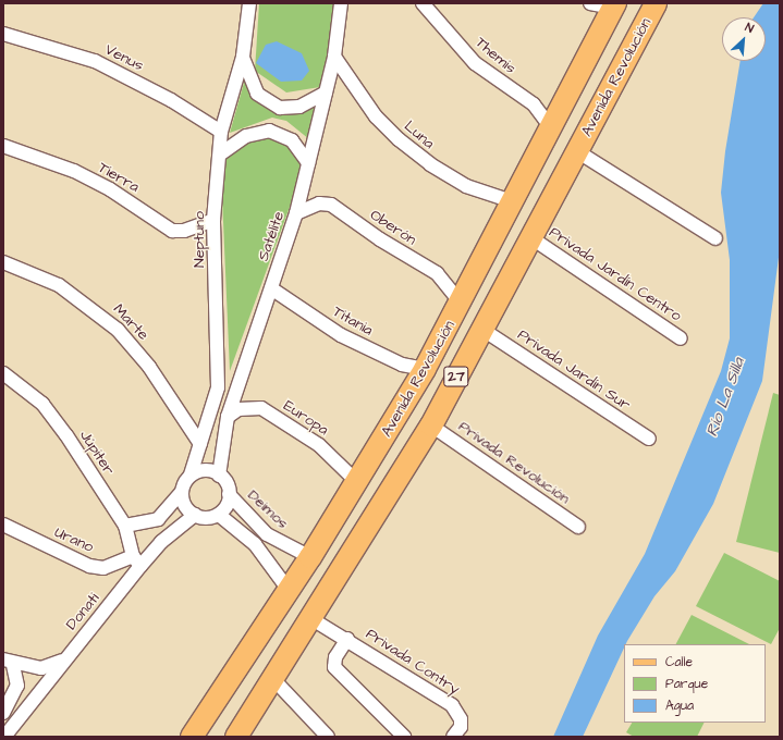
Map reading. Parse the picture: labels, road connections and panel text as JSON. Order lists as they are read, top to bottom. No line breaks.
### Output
{"streets":{"main road":["Avenida Revolución","27"],"street":["Themis","Venus","Luna","Tierra","Oberón","Satélite","Neptuno","Privada Jardín Centro","Titania","Marte","Privada Jardín Sur","Europa","Júpiter","Privada Revolución","Deimos","Urano","Donati","Privada Contry"]},"crossings":[["Themis","Avenida Revolución"],["Venus","Neptuno"],["Avenida Revolución","Luna"],["Avenida Revolución","Oberón"],["Avenida Revolución","Privada Jardín Centro"],["Avenida Revolución","Titania"],["Avenida Revolución","Privada Jardín Sur"],["Avenida Revolución","Europa"],["Avenida Revolución","Privada Revolución"],["Avenida Revolución","Deimos"],["Avenida Revolución","Privada Contry"],["Luna","Satélite"],["Tierra","Neptuno"],["Oberón","Satélite"],["Satélite","Neptuno"],["Satélite","Titania"],["Satélite","Europa"],["Satélite","Deimos"],["Satélite","Donati"],["Neptuno","Marte"],["Neptuno","Deimos"],["Neptuno","Donati"],["Júpiter","Urano"],["Júpiter","Donati"],["Deimos","Donati"],["Urano","Donati"]],"water":["Río La Silla"],"legend":["Calle","Parque","Agua"],"north":"top right"}
